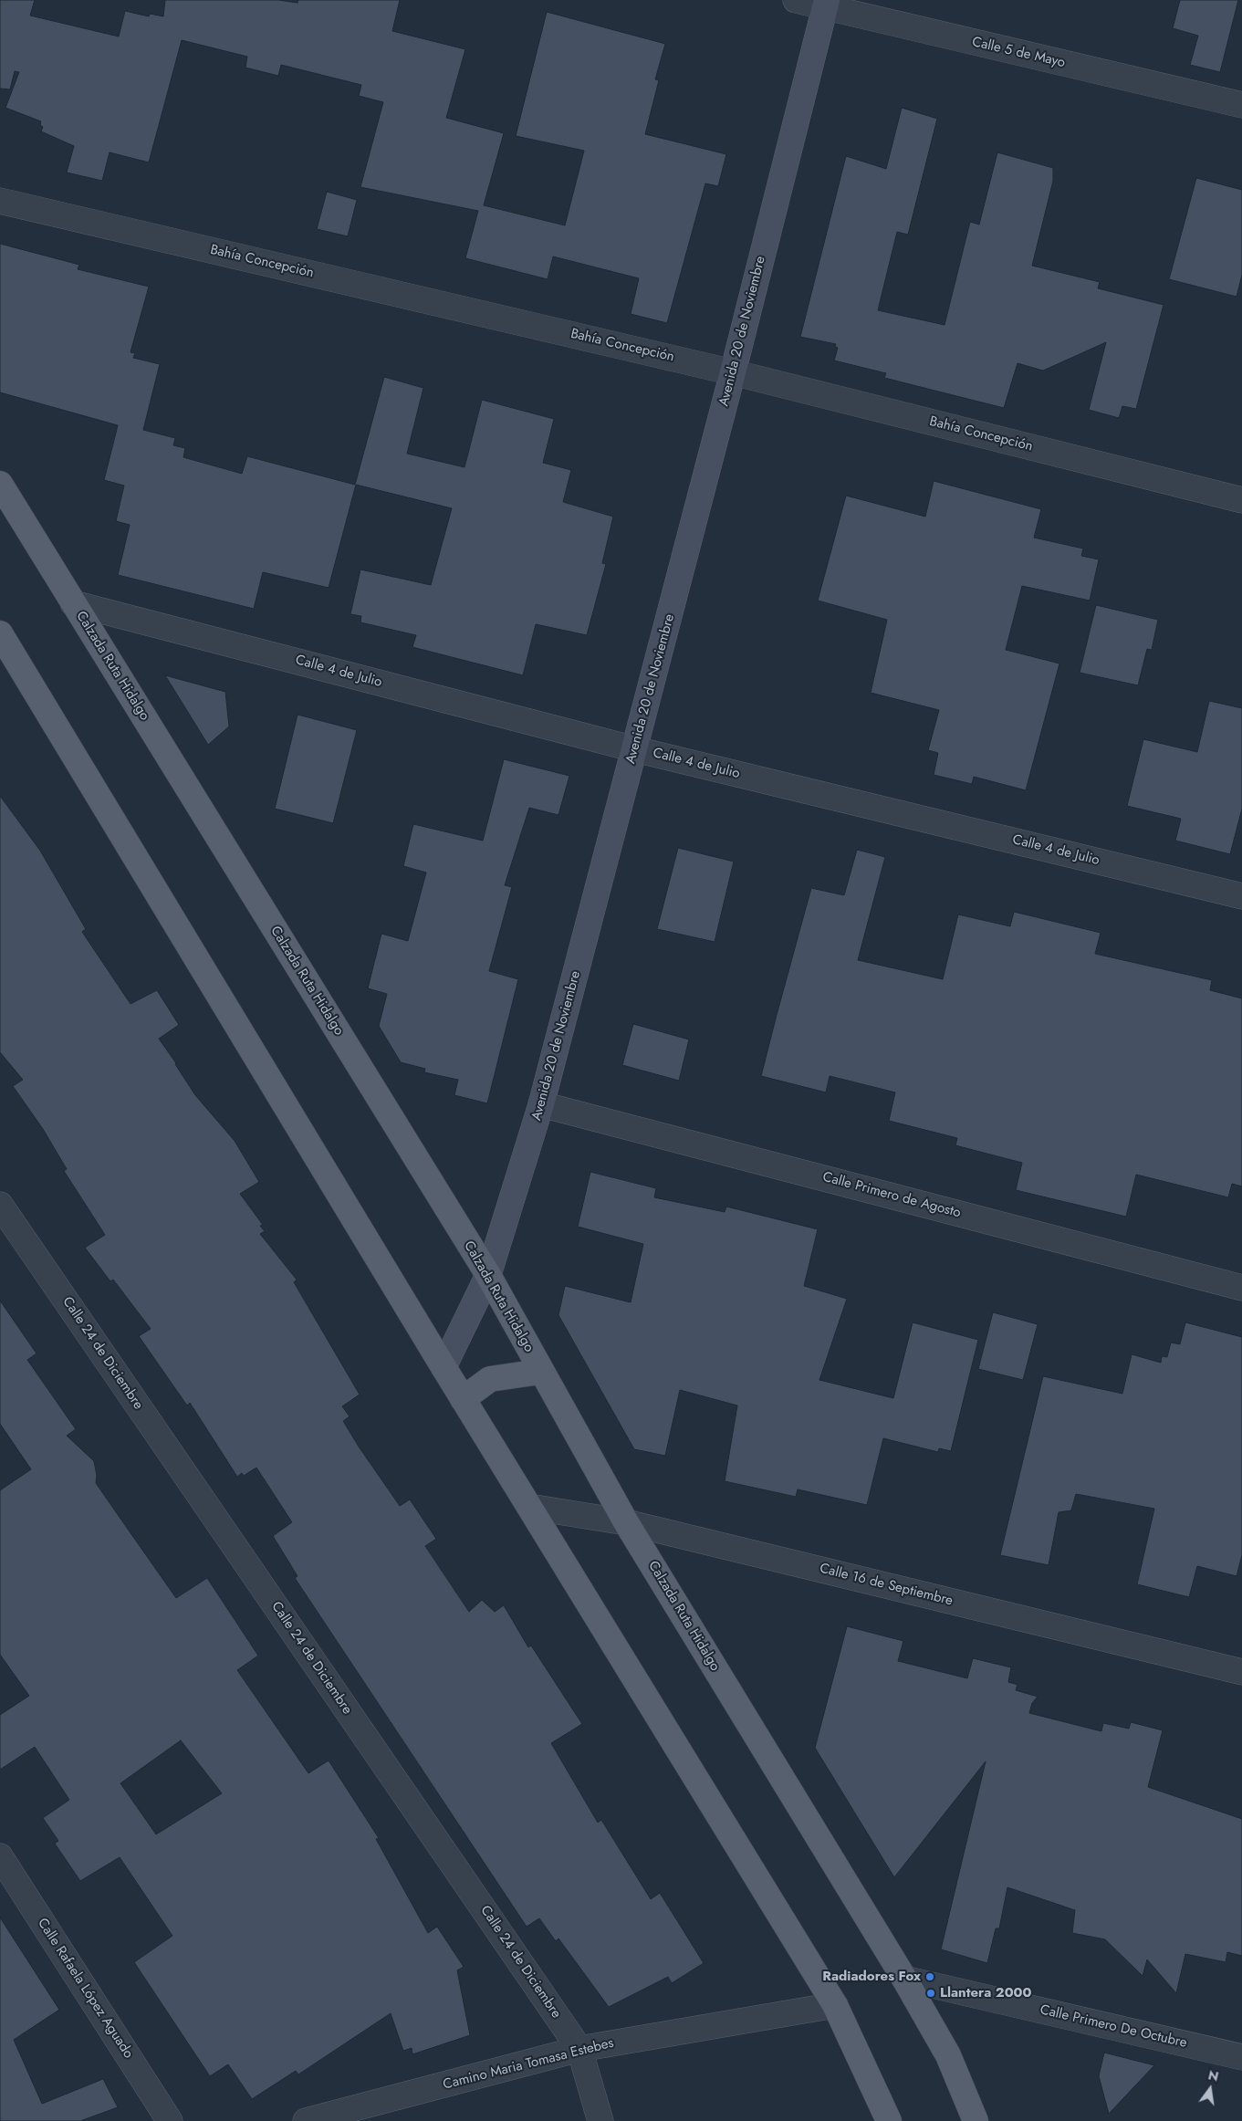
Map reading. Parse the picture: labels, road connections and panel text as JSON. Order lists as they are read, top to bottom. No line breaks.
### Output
{"streets":{"main road":["Avenida 20 de Noviembre","Calzada Ruta Hidalgo"],"street":["Calle 5 de Mayo","Bahía Concepción","Calle 4 de Julio","Calle Primero de Agosto","Calle 24 de Diciembre","Calle 16 de Septiembre","Calle Rafaela López Aguado","Calle Primero De Octubre","Camino Maria Tomasa Estebes"]},"crossings":[["Calle 5 de Mayo","Avenida 20 de Noviembre"],["Bahía Concepción","Avenida 20 de Noviembre"],["Avenida 20 de Noviembre","Calzada Ruta Hidalgo"],["Avenida 20 de Noviembre","Calle 4 de Julio"],["Avenida 20 de Noviembre","Calle Primero de Agosto"],["Calzada Ruta Hidalgo","Calle 4 de Julio"],["Calzada Ruta Hidalgo","Calle 16 de Septiembre"],["Calzada Ruta Hidalgo","Calle Primero De Octubre"],["Calle 24 de Diciembre","Camino Maria Tomasa Estebes"]],"places":["Radiadores Fox","Llantera 2000"],"north":"top"}
